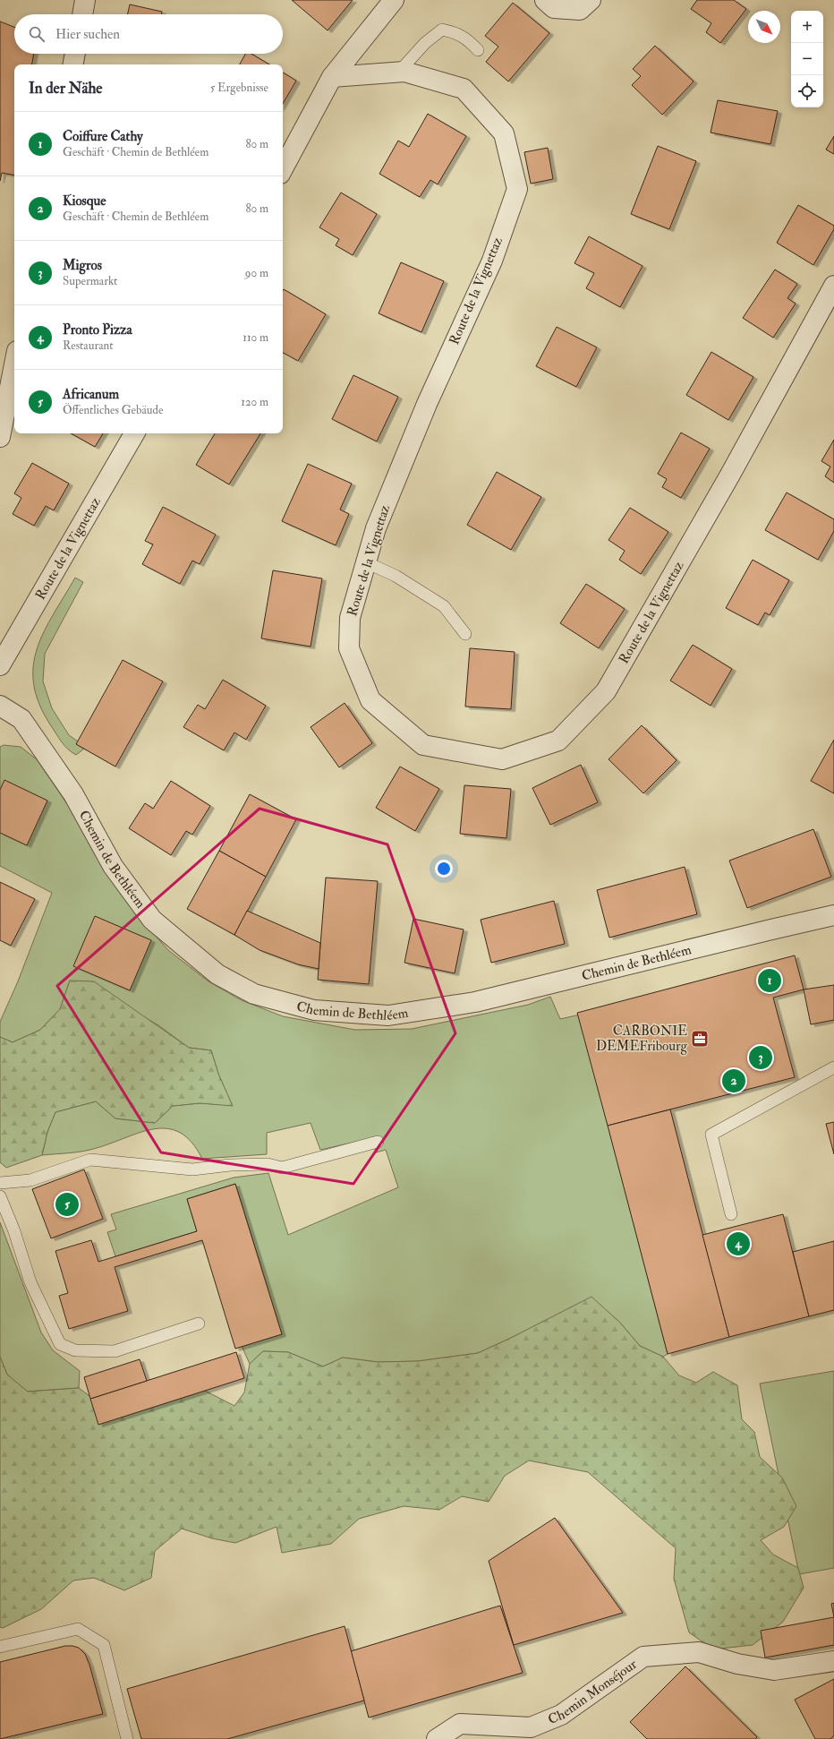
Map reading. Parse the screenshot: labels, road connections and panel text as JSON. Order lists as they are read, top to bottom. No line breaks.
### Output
{"streets":{"street":["Route de la Vignettaz","Chemin de Bethléem","Chemin Monséjour"]},"places":{"office":["CARBONIE DEMEFribourg"]},"north":"bottom right","page":{"map_buttons":["+","−"],"search":"Hier suchen","heading":["In der Nähe","5 Ergebnisse"],"list":[{"mark":"1","name":"Coiffure Cathy","note":"Geschäft · Chemin de Bethléem","value":"80 m"},{"mark":"2","name":"Kiosque","note":"Geschäft · Chemin de Bethléem","value":"80 m"},{"mark":"3","name":"Migros","note":"Supermarkt","value":"90 m"},{"mark":"4","name":"Pronto Pizza","note":"Restaurant","value":"110 m"},{"mark":"5","name":"Africanum","note":"Öffentliches Gebäude","value":"120 m"}],"pins":["1","3","2","5","4"]}}
